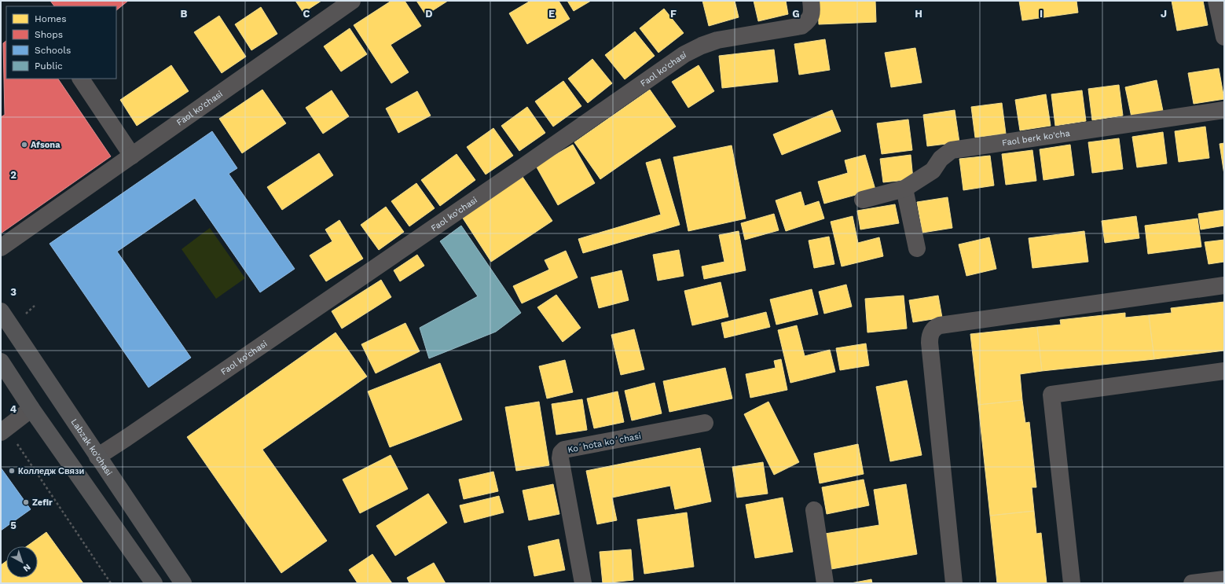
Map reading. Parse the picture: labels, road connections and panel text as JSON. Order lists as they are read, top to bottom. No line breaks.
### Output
{"streets":{"main road":["Labzak ko'chasi"],"street":["Faol ko'chasi","Faol berk ko'cha","Koʻhota koʻchasi"]},"crossings":[["Faol ko'chasi","Labzak ko'chasi"]],"places":["Afsona","Колледж Связи","Zefir"],"legend":["Homes","Shops","Schools","Public"],"north":"bottom right","grid":{"columns":["B","C","D","E","F","G","H","I","J"],"rows":["2","3","4","5"]}}
